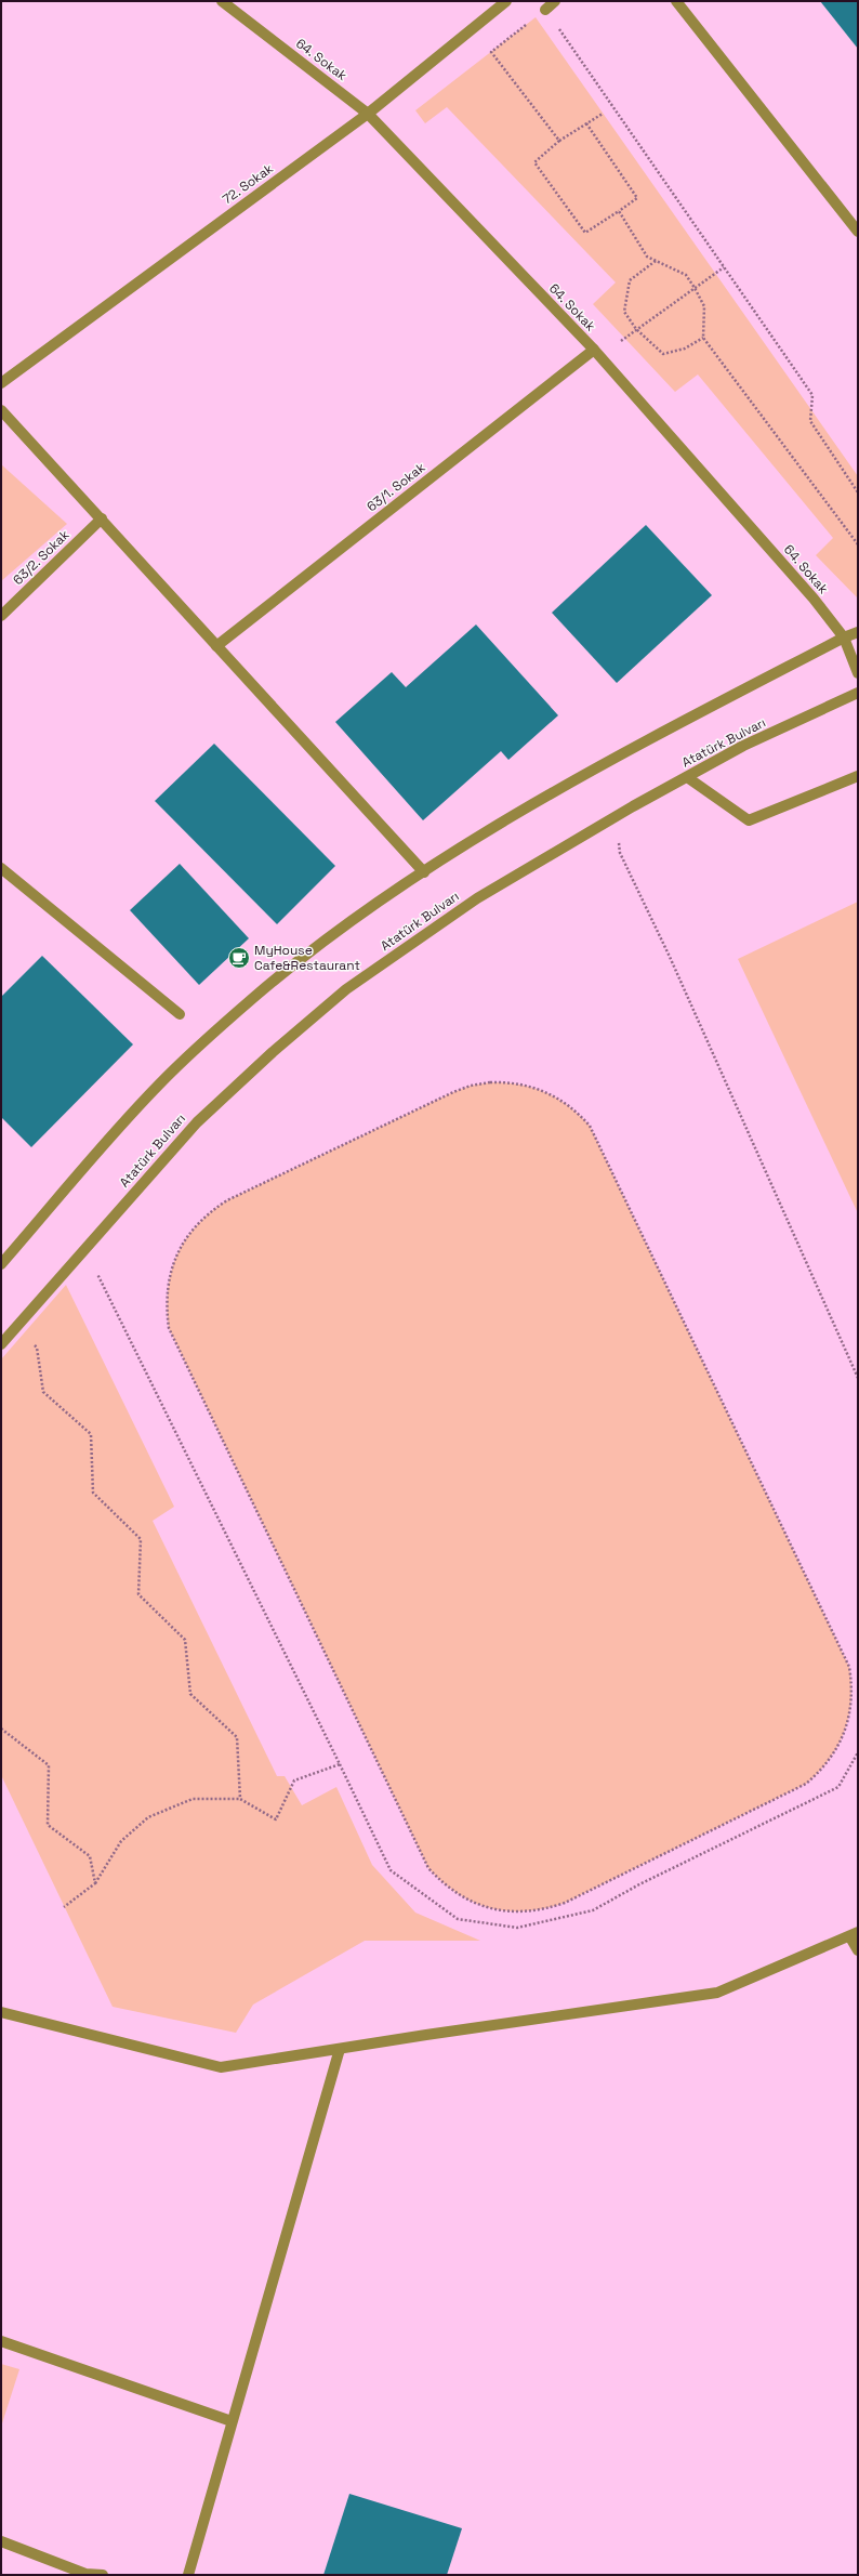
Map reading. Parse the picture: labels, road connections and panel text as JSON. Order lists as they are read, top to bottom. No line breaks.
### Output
{"streets":{"street":["64. Sokak","72. Sokak","63/1. Sokak","63/2. Sokak","Atatürk Bulvarı"]},"crossings":[["64. Sokak","72. Sokak"],["64. Sokak","63/1. Sokak"]],"places":{"cafe":["MyHouse Cafe&Restaurant"]}}
